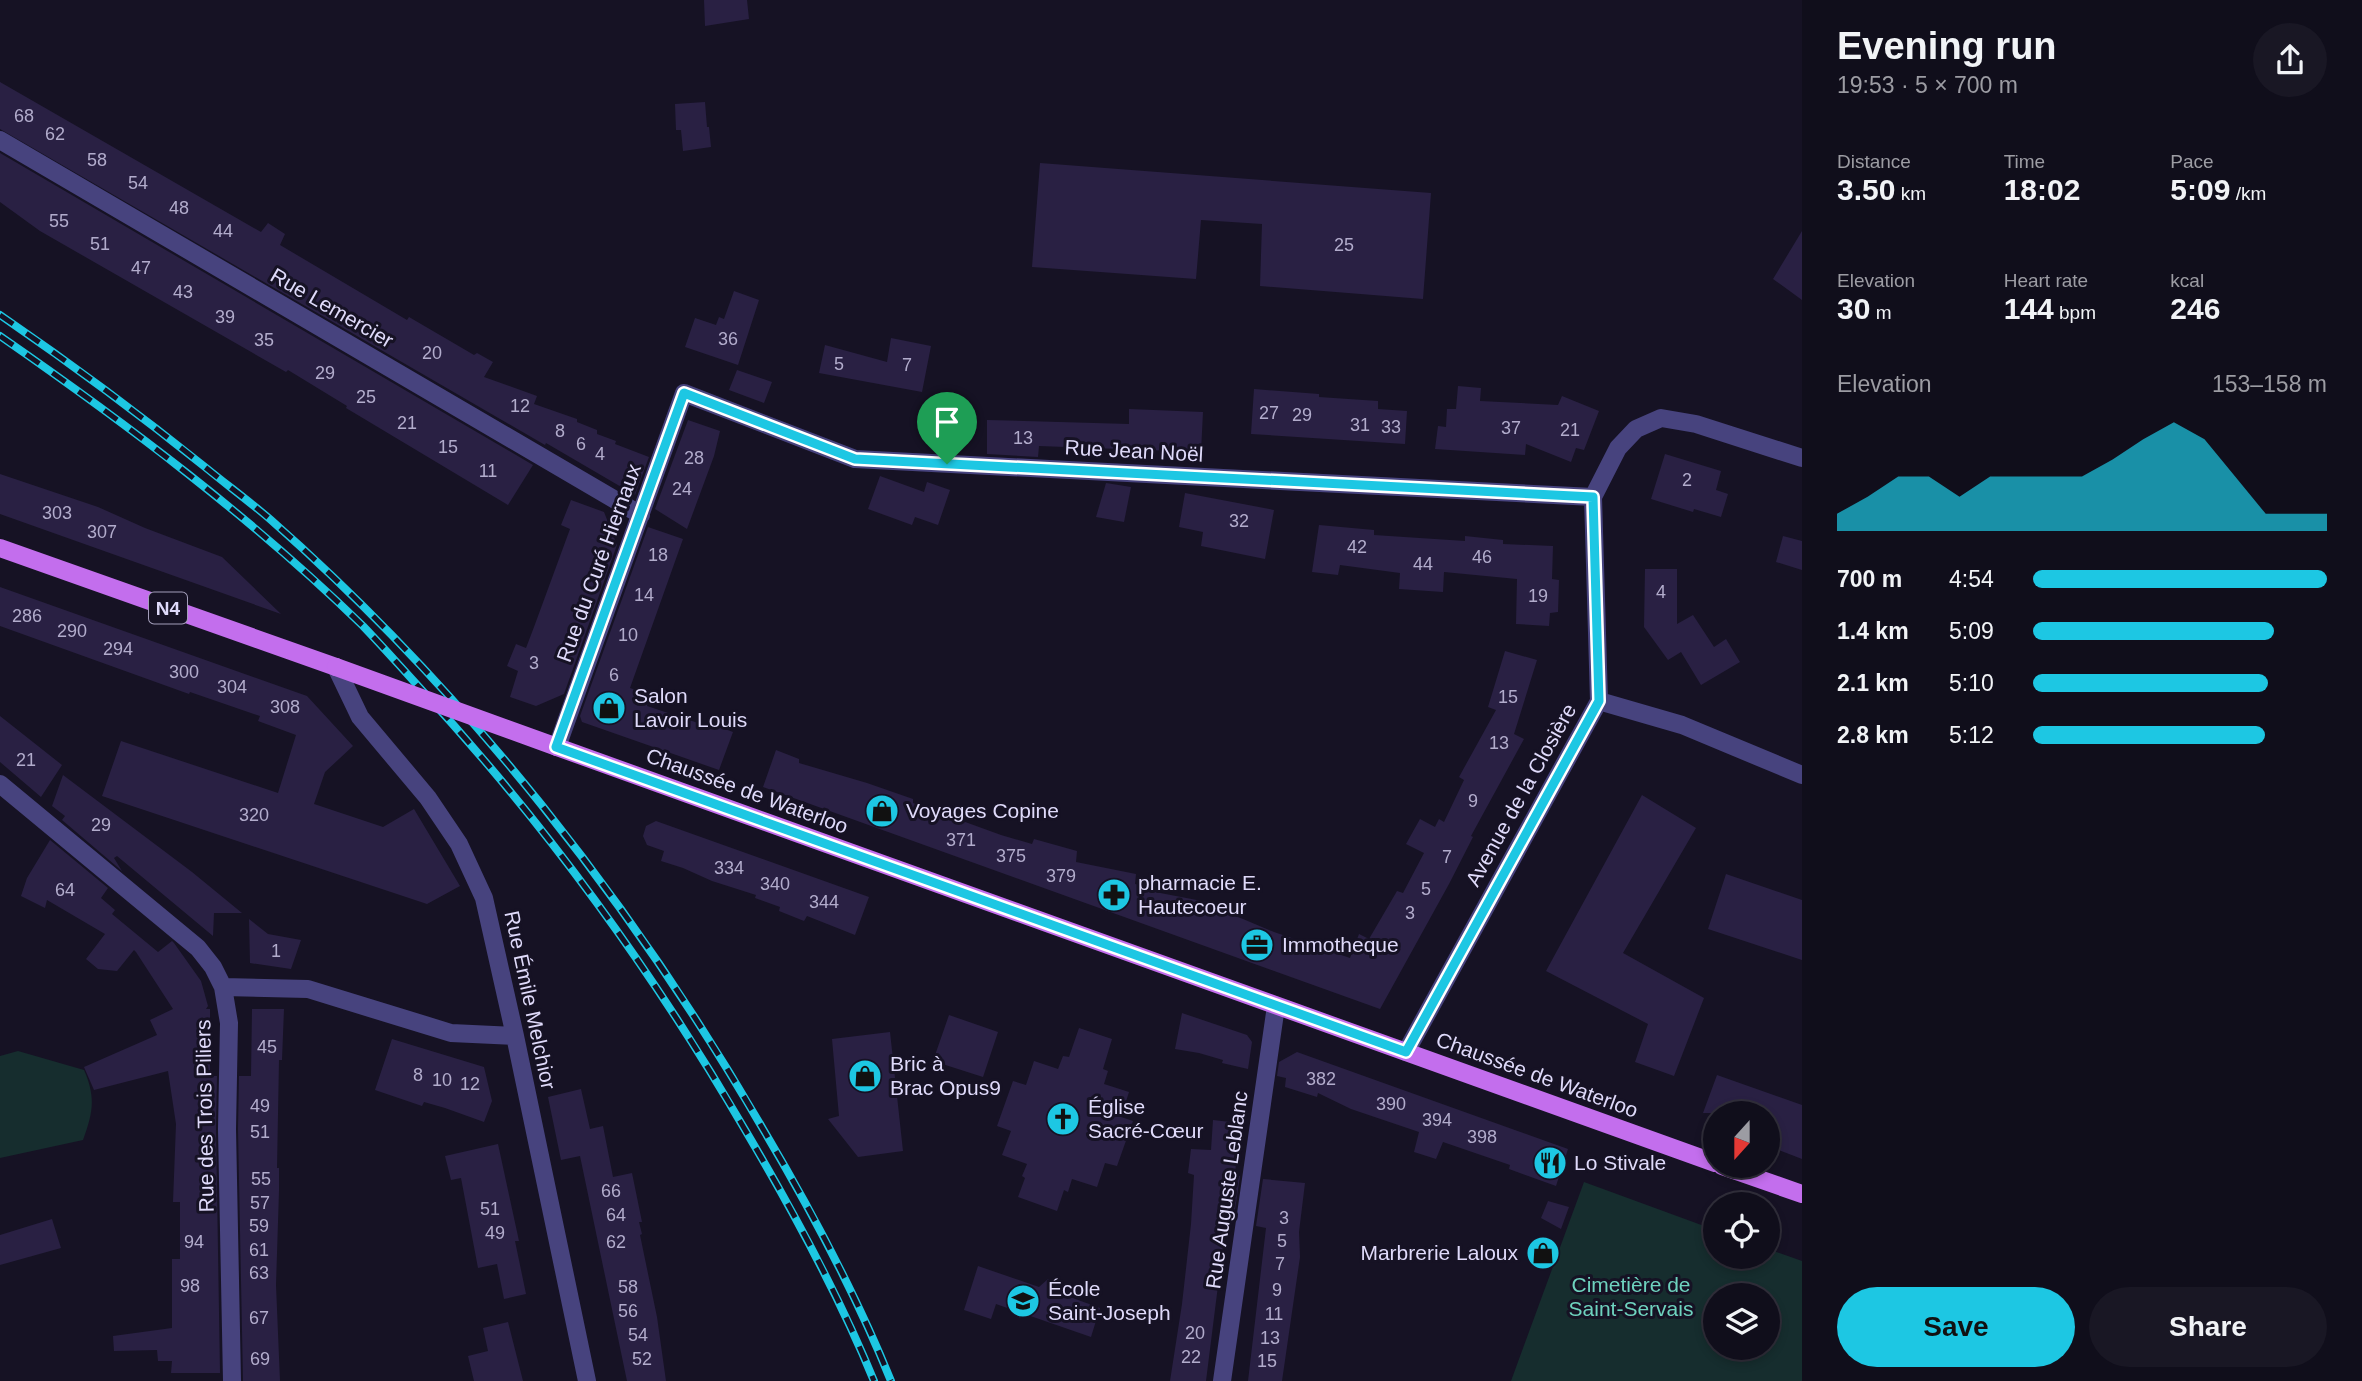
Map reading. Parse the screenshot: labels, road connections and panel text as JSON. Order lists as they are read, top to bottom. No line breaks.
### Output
{"streets":{"main road":["N4","Chaussée de Waterloo"],"street":["Rue Lemercier","Rue Jean Noël","Rue du Curé Hiernaux","Avenue de la Closière","Rue Émile Melchior","Rue des Trois Piliers","Rue Auguste Leblanc"]},"crossings":[["Rue Lemercier","Rue du Curé Hiernaux"],["Rue Jean Noël","Rue du Curé Hiernaux"],["Rue Jean Noël","Avenue de la Closière"],["Rue du Curé Hiernaux","Chaussée de Waterloo"],["Chaussée de Waterloo","Avenue de la Closière"],["Chaussée de Waterloo","Rue Émile Melchior"],["Chaussée de Waterloo","Rue Auguste Leblanc"]],"parks":["Cimetière de Saint-Servais"],"places":{"shop":["Salon Lavoir Louis","Voyages Copine","Bric à Brac Opus9","Marbrerie Laloux"],"pharmacy":["pharmacie E. Hautecoeur"],"office":["Immotheque"],"church":["Église Sacré-Cœur"],"restaurant":["Lo Stivale"],"school or university":["École Saint-Joseph"]},"house_numbers":["68","62","58","54","48","55","44","51","25","47","43","39","36","35","20","5","7","29","25","12","27","29","21","31","33","37","21","8","13","6","15","4","28","11","2","24","303","32","307","42","18","46","44","4","14","19","286","290","10","294","3","300","6","304","15","308","13","21","9","320","29","371","375","7","334","379","340","5","64","344","3","1","45","8","382","10","12","390","49","394","51","398","55","66","57","51","64","3","59","49","5","94","62","61","7","63","98","58","9","56","11","67","20","54","13","22","69","52","15"],"north":"bottom","page":{"heading":["Evening run","19:53 · 5 × 700 m"],"stats":[["Distance","3.50 km"],["Time","18:02"],["Pace","5:09 /km"],["Elevation","30 m"],["Heart rate","144 bpm"],["kcal","246"]],"chart":["Elevation","153–158 m"],"list":[{"name":"700 m","note":"4:54"},{"name":"1.4 km","note":"5:09"},{"name":"2.1 km","note":"5:10"},{"name":"2.8 km","note":"5:12"}],"buttons":["Save","Share"]}}
